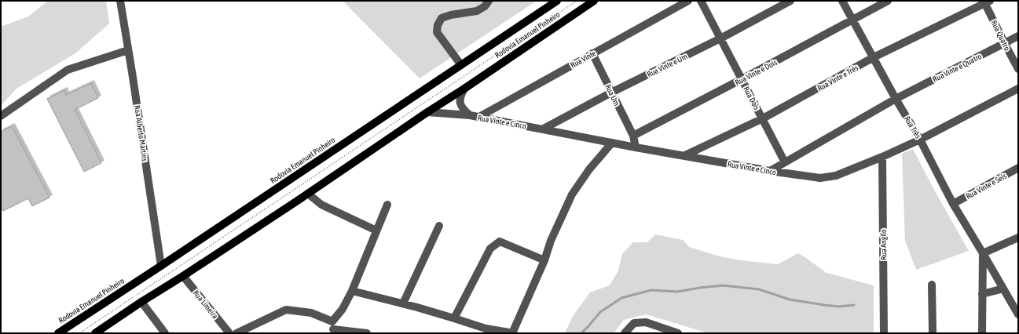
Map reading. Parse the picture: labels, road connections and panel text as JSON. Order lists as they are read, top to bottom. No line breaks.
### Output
{"streets":{"main road":["Rodovia Emanuel Pinheiro"],"street":["Rua Quatro","Rua Vinte","Rua Vinte e Um","Rua Vinte e Quatro","Rua Vinte e Dois","Rua Vinte e Três","Rua Um","Rua Dois","Rua Vinte e Cinco","Rua Três","Rua Alberto Martins","Rua Vinte e Seis","Rua Angilo","Rua Limeira"]},"crossings":[["Rodovia Emanuel Pinheiro","Rua Vinte e Cinco"],["Rodovia Emanuel Pinheiro","Rua Alberto Martins"],["Rodovia Emanuel Pinheiro","Rua Limeira"],["Rua Quatro","Rua Vinte e Quatro"],["Rua Quatro","Rua Vinte e Três"],["Rua Vinte","Rua Um"],["Rua Vinte","Rua Vinte e Cinco"],["Rua Vinte e Um","Rua Um"],["Rua Vinte e Um","Rua Dois"],["Rua Vinte e Um","Rua Vinte e Cinco"],["Rua Vinte e Quatro","Rua Três"],["Rua Vinte e Dois","Rua Um"],["Rua Vinte e Dois","Rua Dois"],["Rua Vinte e Dois","Rua Três"],["Rua Vinte e Três","Rua Dois"],["Rua Vinte e Três","Rua Vinte e Cinco"],["Rua Vinte e Três","Rua Três"],["Rua Vinte e Cinco","Rua Três"],["Rua Vinte e Cinco","Rua Angilo"],["Rua Três","Rua Vinte e Seis"]]}
